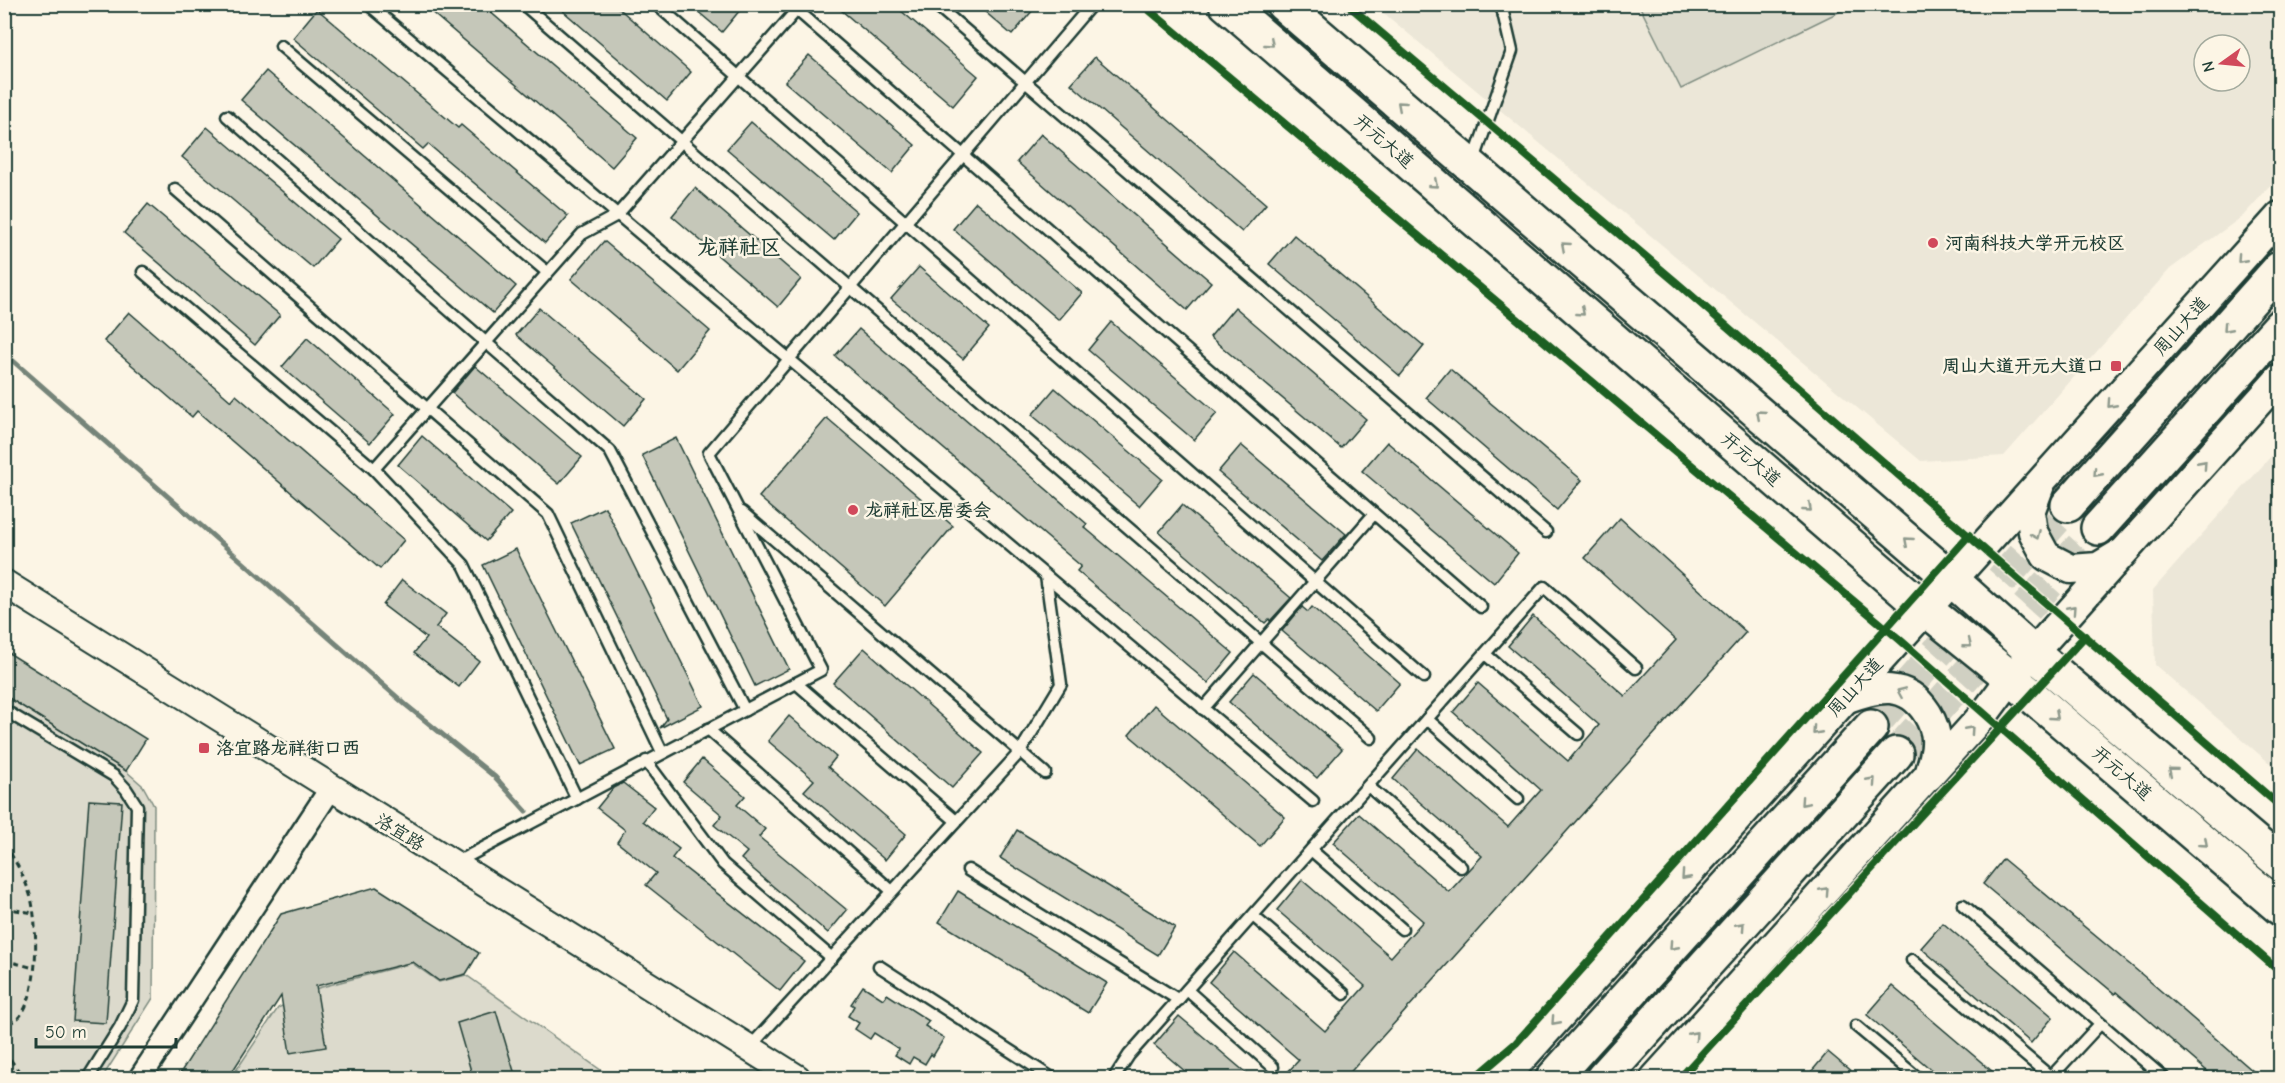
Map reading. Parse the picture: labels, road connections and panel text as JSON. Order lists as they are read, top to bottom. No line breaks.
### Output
{"streets":{"main road":["开元大道","周山大道"],"street":["洛宜路"]},"crossings":[["开元大道","周山大道"]],"districts":["龙祥社区"],"places":{"other":["河南科技大学开元校区","龙祥社区居委会"],"transit":["周山大道开元大道口","洛宜路龙祥街口西"]},"scale_bar":"50 m","north":"left"}
